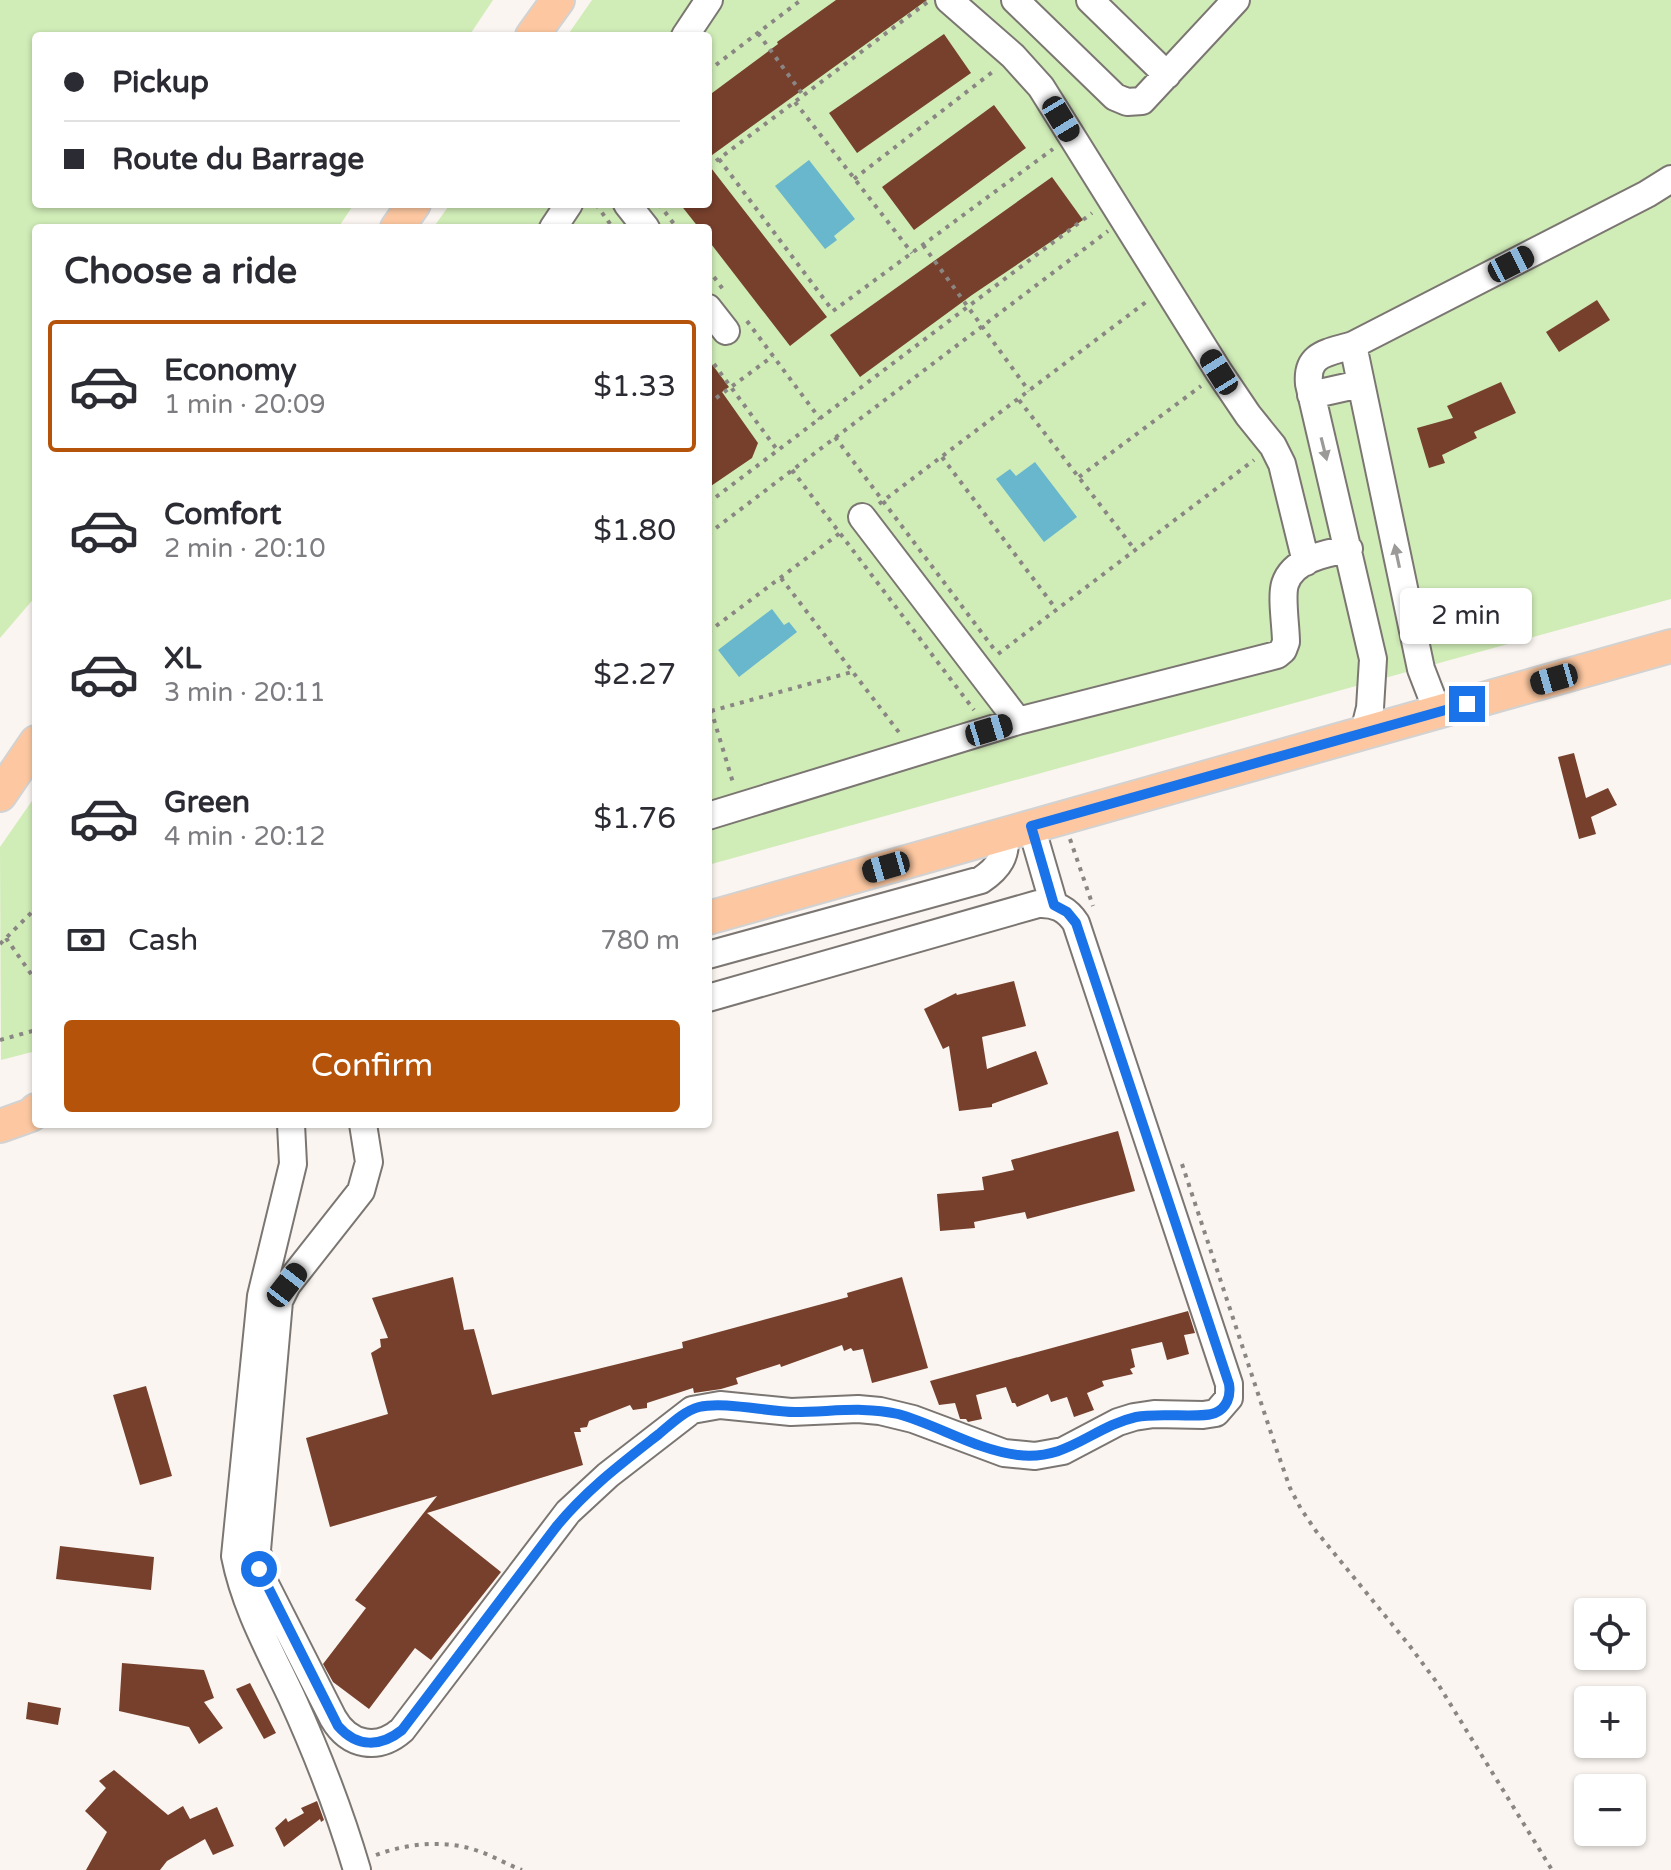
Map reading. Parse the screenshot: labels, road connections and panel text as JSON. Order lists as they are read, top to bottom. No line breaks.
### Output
{"page":{"banner":["Pickup","Route du Barrage"],"heading":"Choose a ride","list":[{"name":"Economy","note":"1 min · 20:09","value":"$1.33"},{"name":"Comfort","note":"2 min · 20:10","value":"$1.80"},{"name":"XL","note":"3 min · 20:11","value":"$2.27"},{"name":"Green","note":"4 min · 20:12","value":"$1.76"}],"bubble":"2 min","pay":["Cash","780 m"],"buttons":"Confirm","map_buttons":["+","−"]}}
